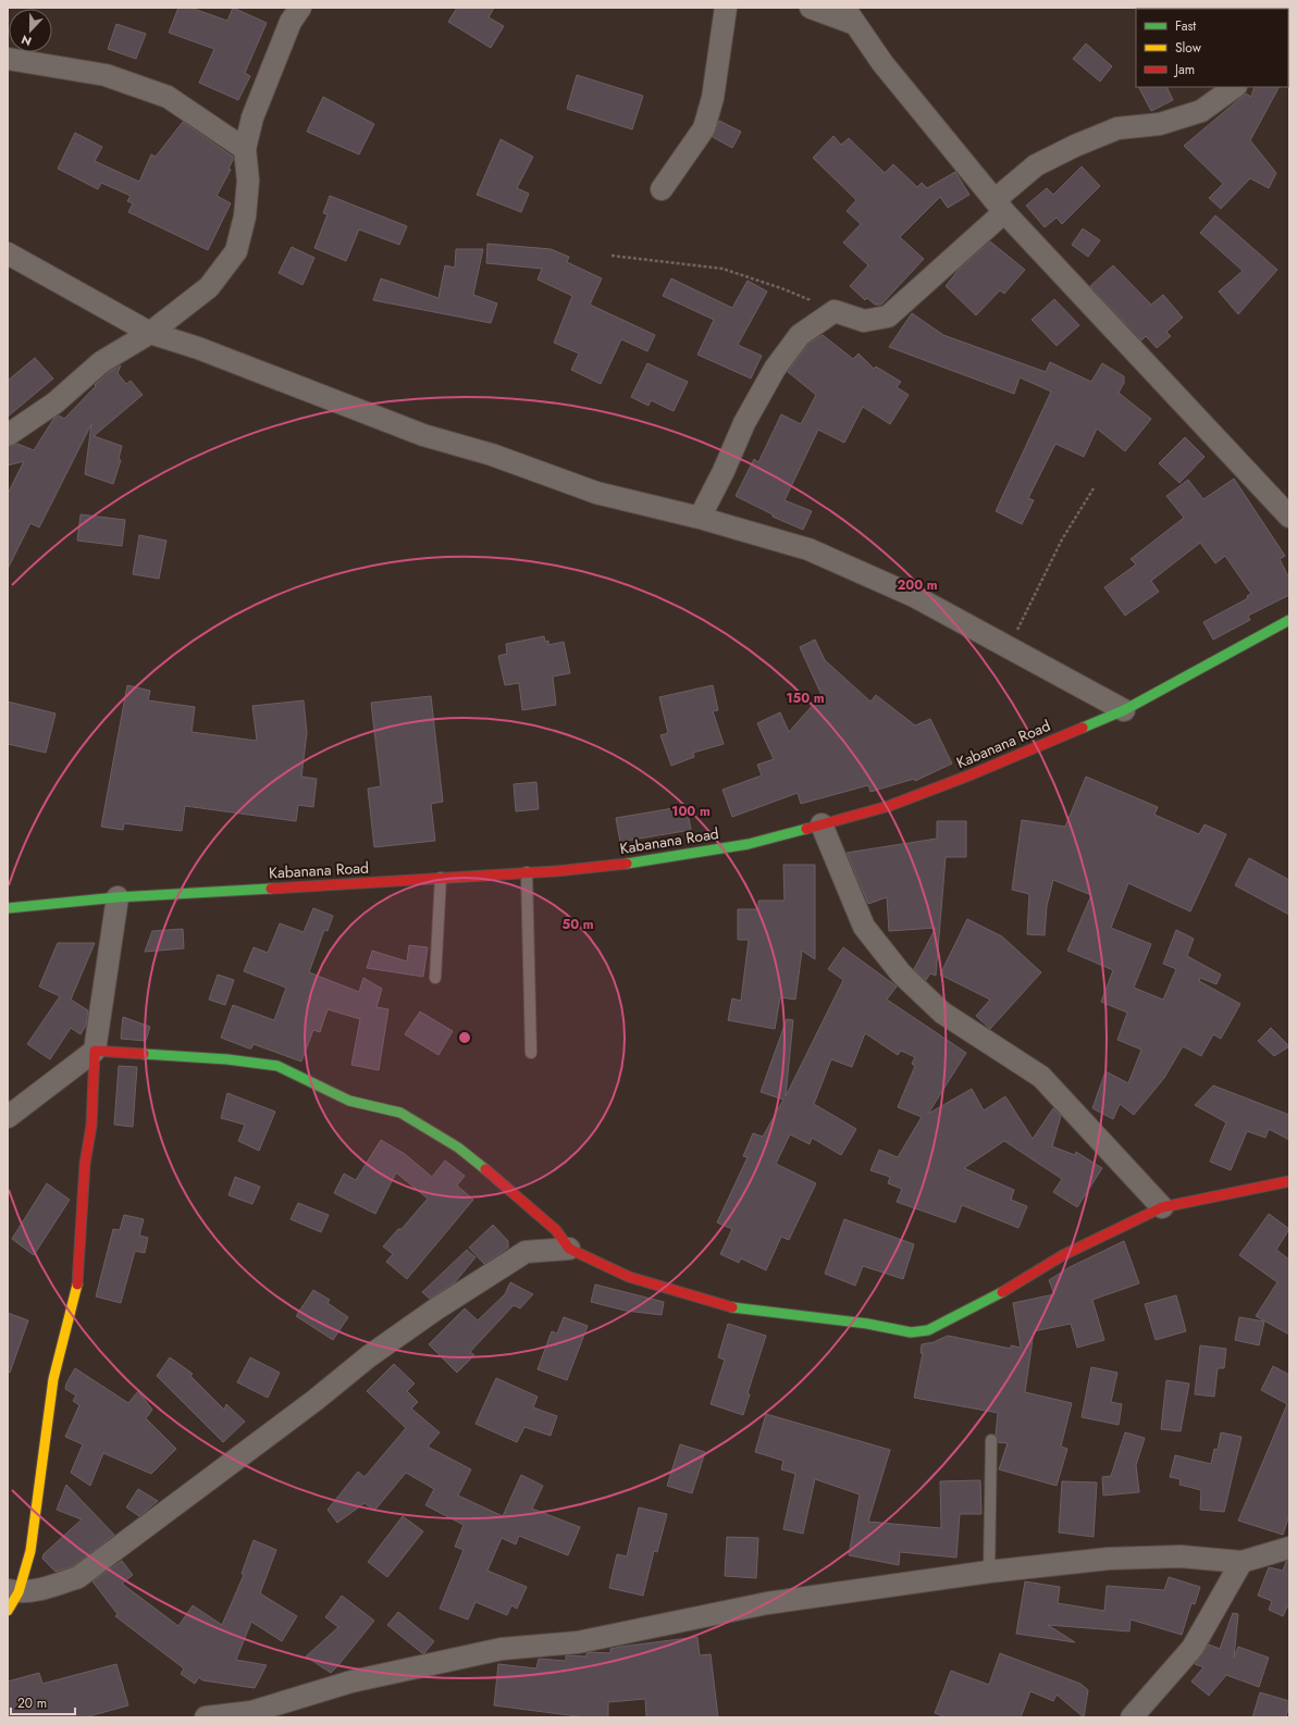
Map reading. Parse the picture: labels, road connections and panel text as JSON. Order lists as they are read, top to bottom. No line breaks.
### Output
{"streets":{"street":["Kabanana Road"]},"legend":["Fast","Slow","Jam"],"scale_bar":"20 m","north":"bottom","rings":["200 m","150 m","100 m","50 m"]}
